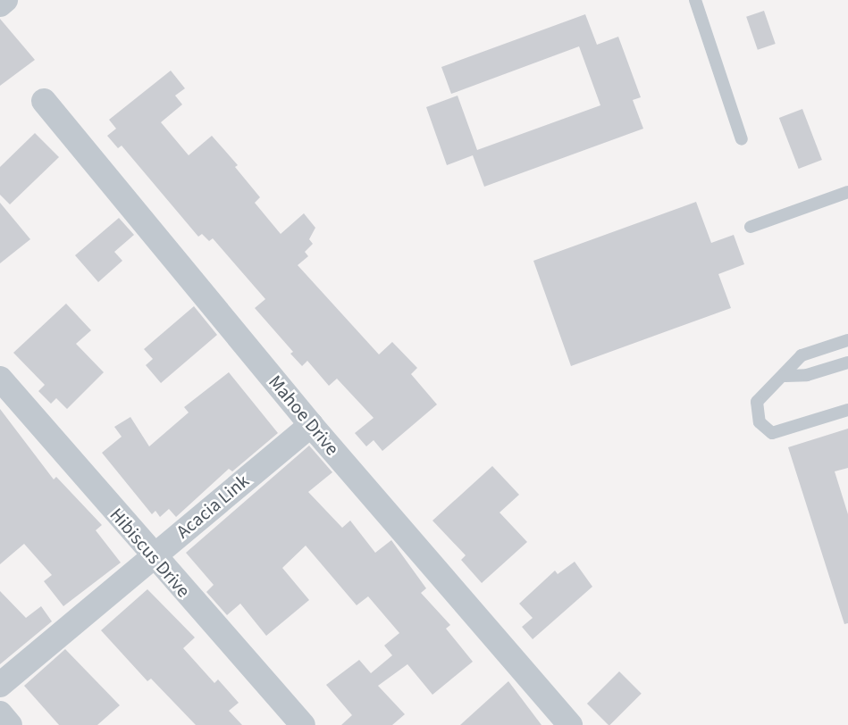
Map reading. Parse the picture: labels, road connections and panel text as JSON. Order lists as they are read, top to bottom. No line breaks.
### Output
{"streets":{"street":["Mahoe Drive","Acacia Link","Hibiscus Drive"]},"crossings":[["Mahoe Drive","Acacia Link"],["Acacia Link","Hibiscus Drive"]]}
